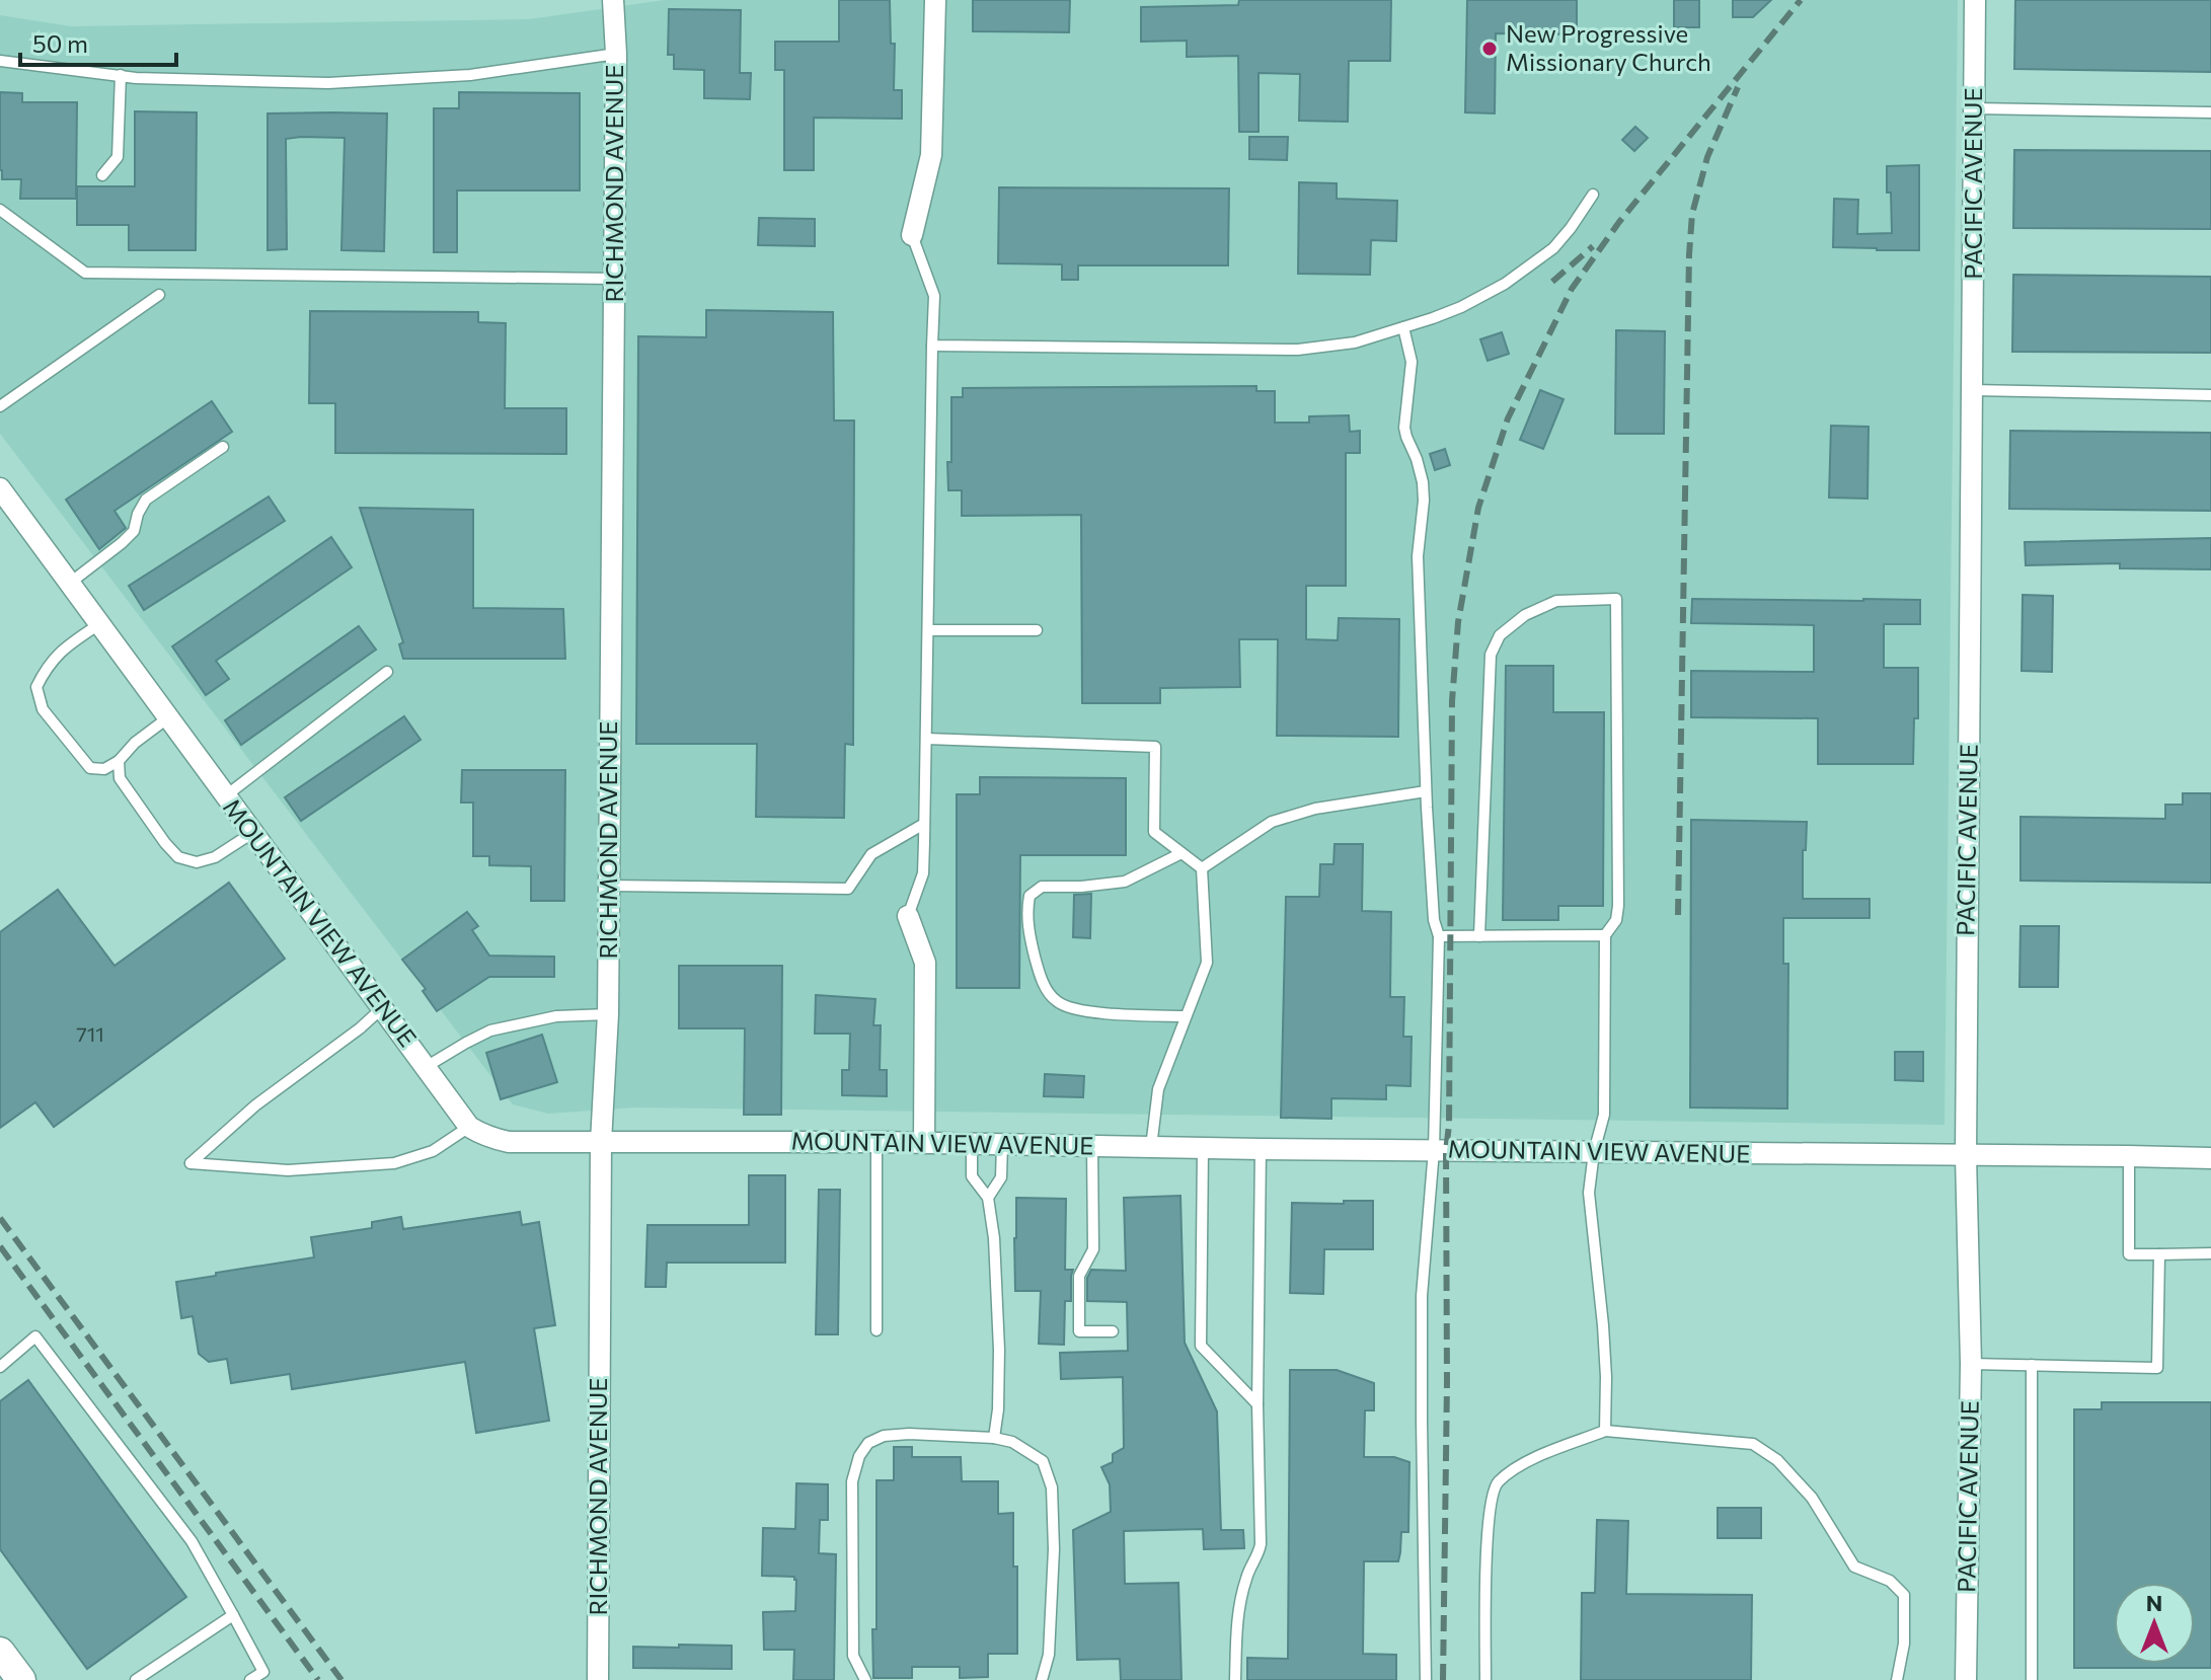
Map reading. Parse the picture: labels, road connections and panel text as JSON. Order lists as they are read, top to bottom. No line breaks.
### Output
{"streets":{"street":["RICHMOND AVENUE","PACIFIC AVENUE","MOUNTAIN VIEW AVENUE"]},"crossings":[["RICHMOND AVENUE","MOUNTAIN VIEW AVENUE"],["PACIFIC AVENUE","MOUNTAIN VIEW AVENUE"]],"places":["New Progressive Missionary Church"],"house_numbers":["711"],"scale_bar":"50 m","north":"top"}
